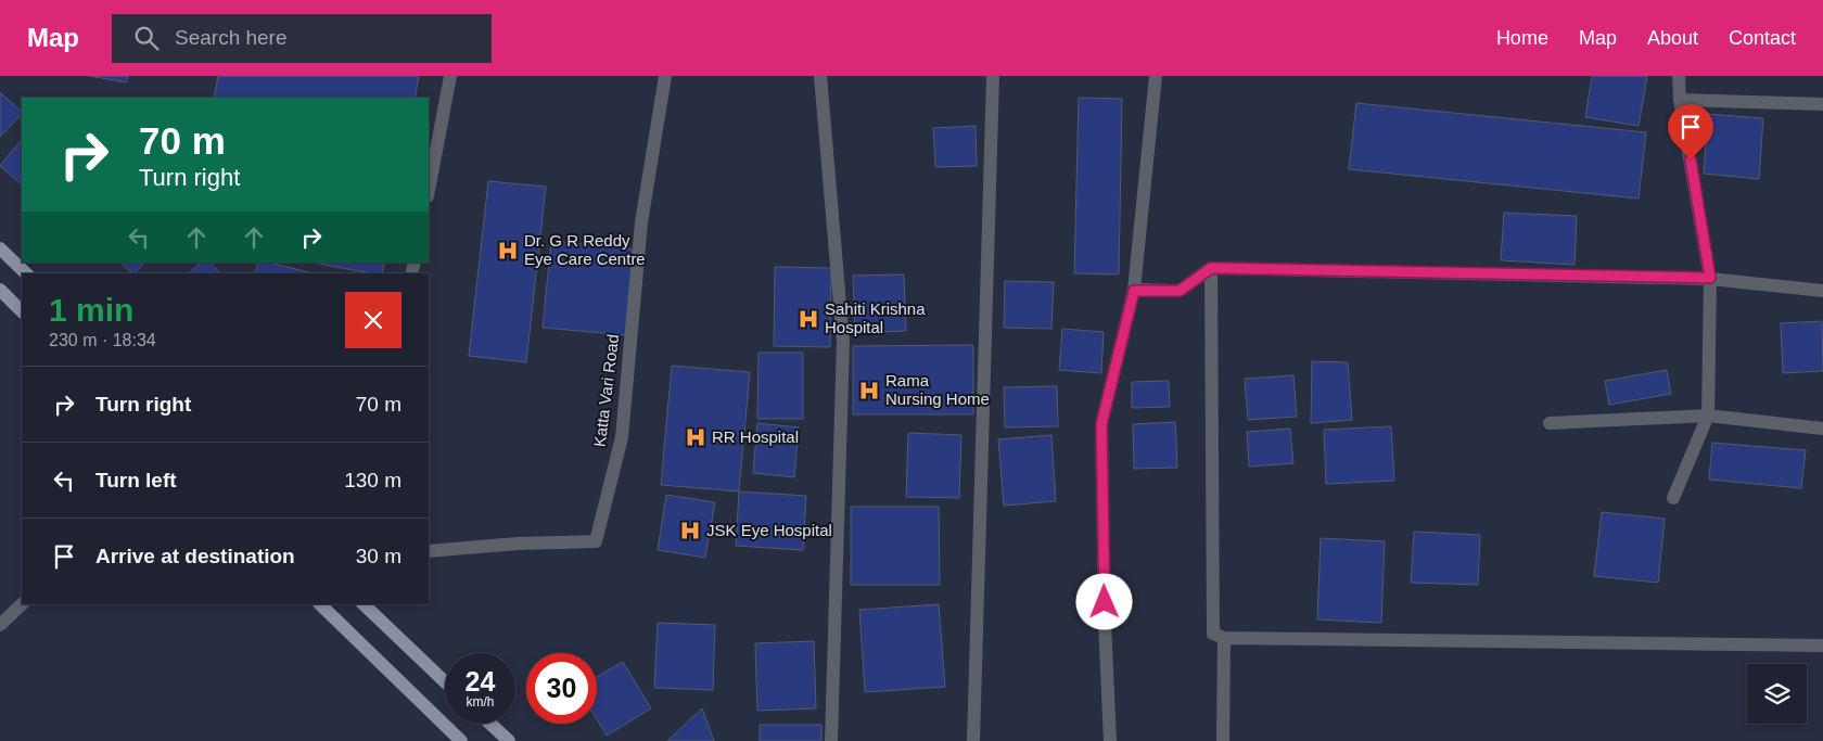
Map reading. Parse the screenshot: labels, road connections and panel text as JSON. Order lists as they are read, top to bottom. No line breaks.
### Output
{"streets":{"street":["Katta Vari Road"]},"places":{"hospital":["Dr. G R Reddy Eye Care Centre","Sahiti Krishna Hospital","Rama Nursing Home","RR Hospital","JSK Eye Hospital"]},"page":{"header":"Map","search":"Search here","nav":["Home","Map","About","Contact"],"turn":["70 m","Turn right"],"heading":["1 min","230 m · 18:34"],"list":[{"name":"Turn right","value":"70 m"},{"name":"Turn left","value":"130 m"},{"name":"Arrive at destination","value":"30 m"}],"speed":"24 km/h","limit":"30"}}
